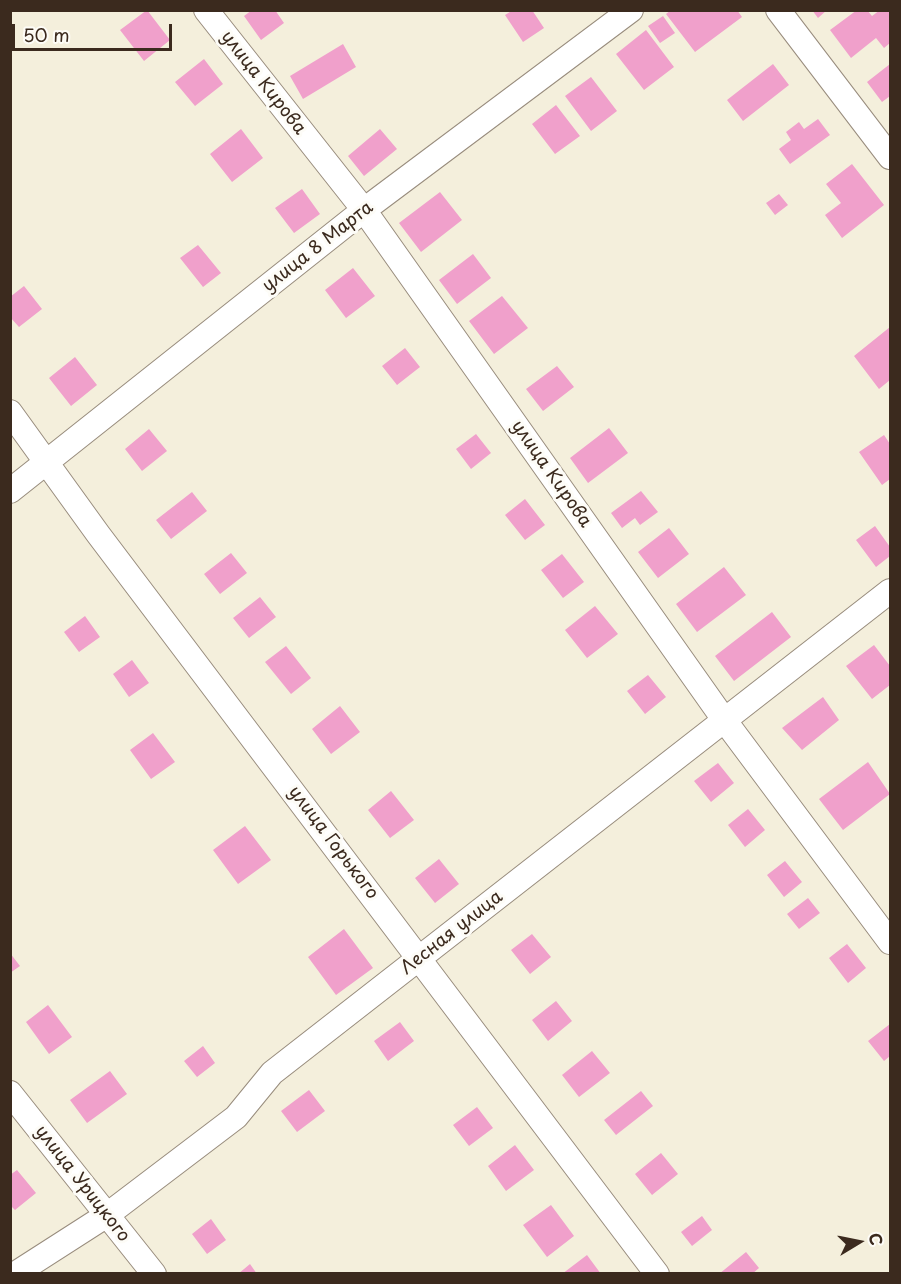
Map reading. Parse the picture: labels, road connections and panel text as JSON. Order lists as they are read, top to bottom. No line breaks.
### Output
{"streets":{"street":["улица Кирова","улица 8 Марта","улица Горького","Лесная улица","улица Урицкого"]},"crossings":[["улица Кирова","улица 8 Марта"],["улица Кирова","Лесная улица"],["улица 8 Марта","улица Горького"],["улица Горького","Лесная улица"],["Лесная улица","улица Урицкого"]],"scale_bar":"50 m","north":"right"}
